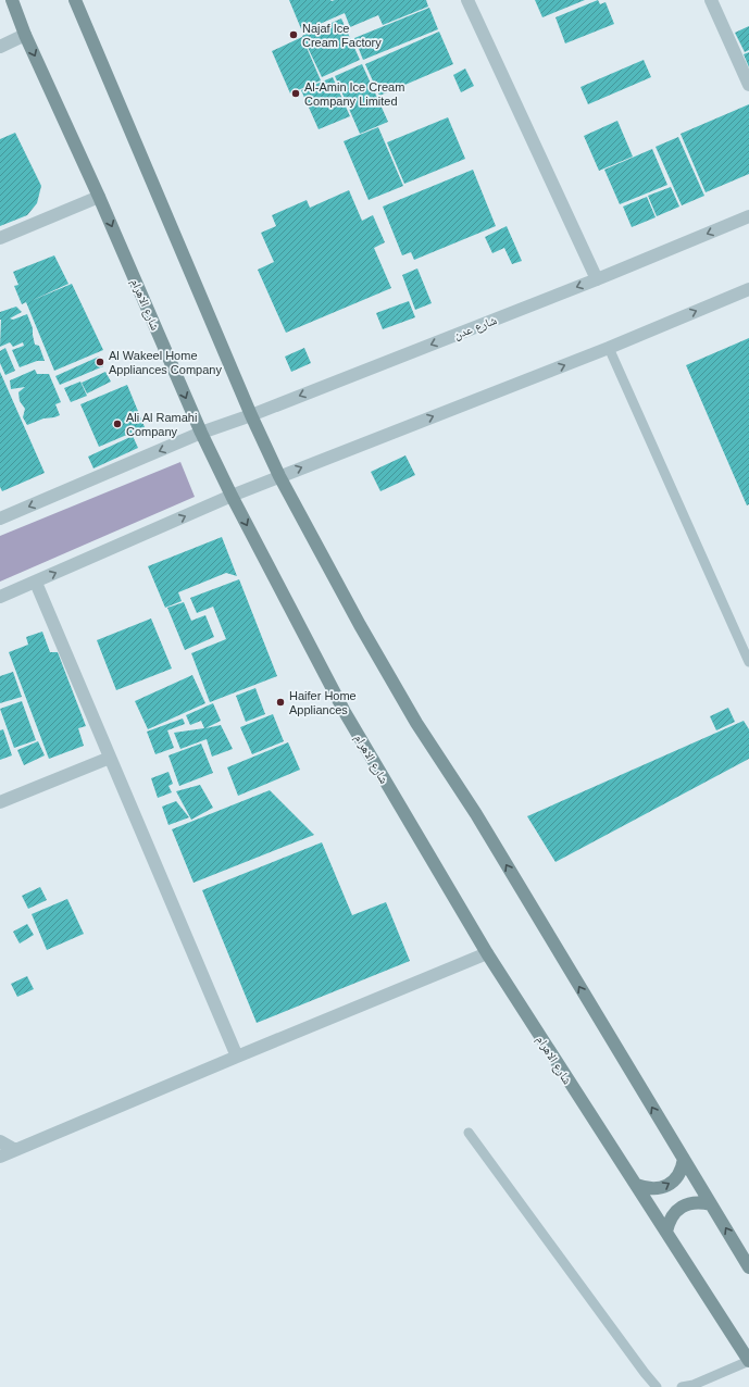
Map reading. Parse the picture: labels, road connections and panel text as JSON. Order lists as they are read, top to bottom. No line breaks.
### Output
{"streets":{"main road":["شارع الاهرام"],"street":["شارع عدن"]},"crossings":[["شارع الاهرام","شارع عدن"]],"places":["Najaf Ice Cream Factory","Al-Amin Ice Cream Company Limited","Al Wakeel Home Appliances Company","Ali Al Ramahi Company","Haifer Home Appliances"]}
